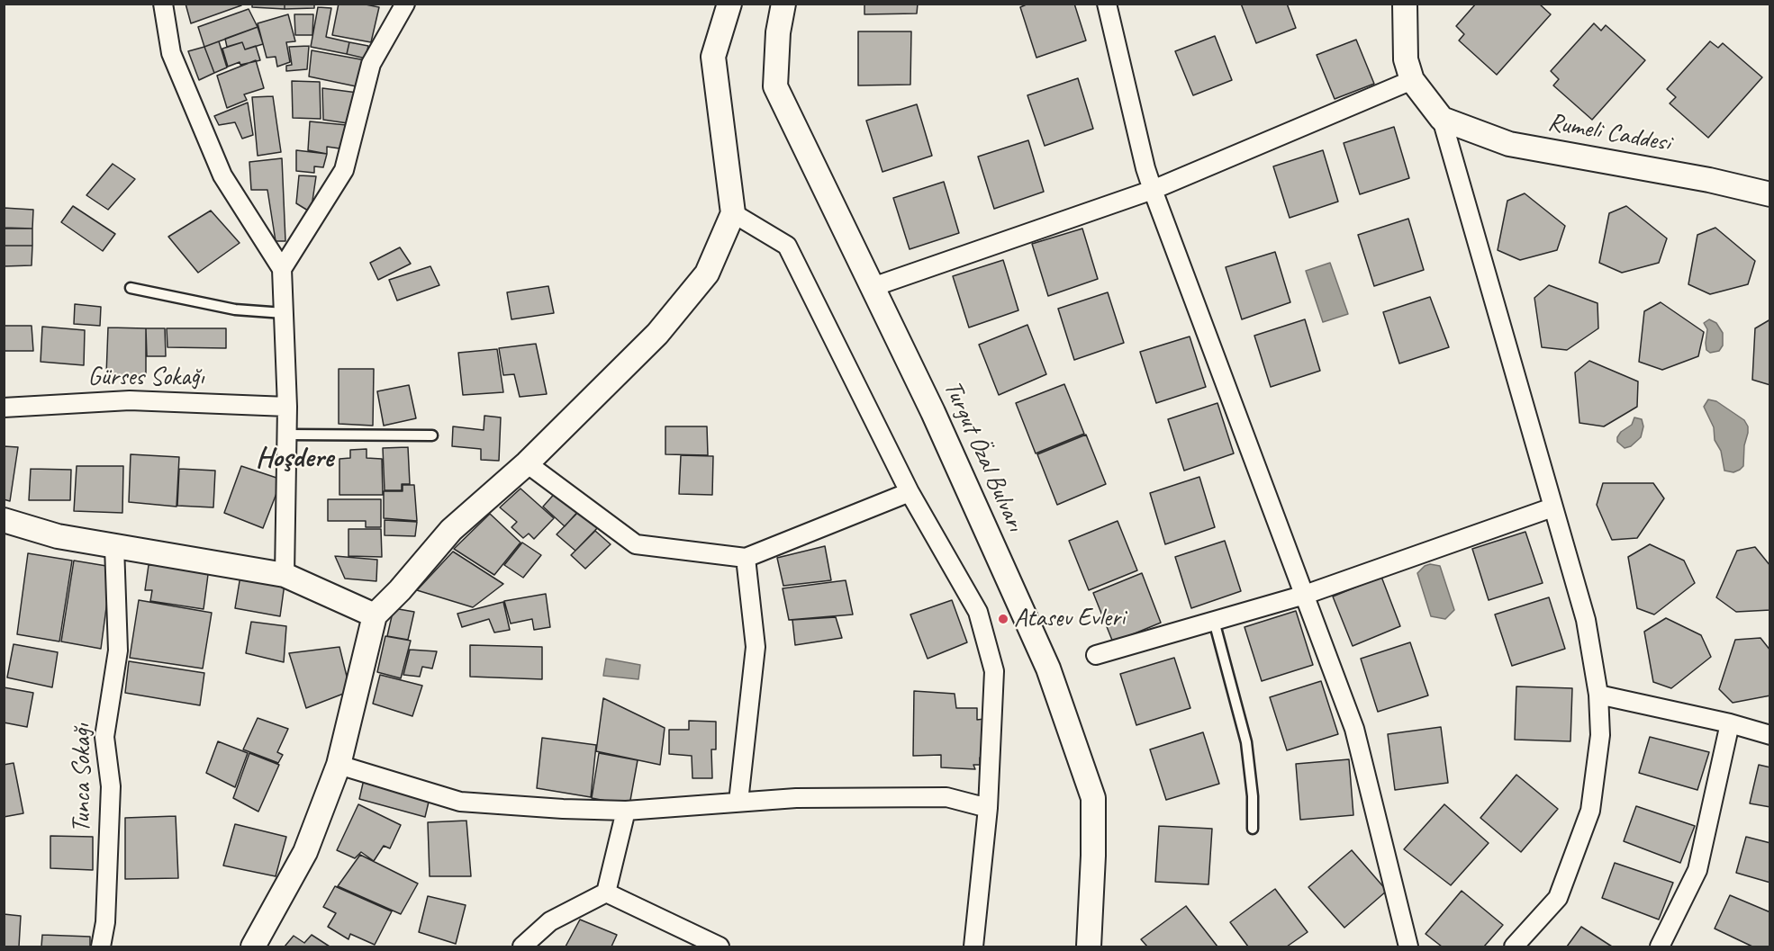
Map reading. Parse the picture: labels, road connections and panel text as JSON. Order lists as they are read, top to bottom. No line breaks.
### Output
{"streets":{"street":["Rumeli Caddesi","Gürses Sokağı","Turgut Özal Bulvarı","Tunca Sokağı"]},"districts":["Hoşdere"],"places":["Atasev Evleri"]}
